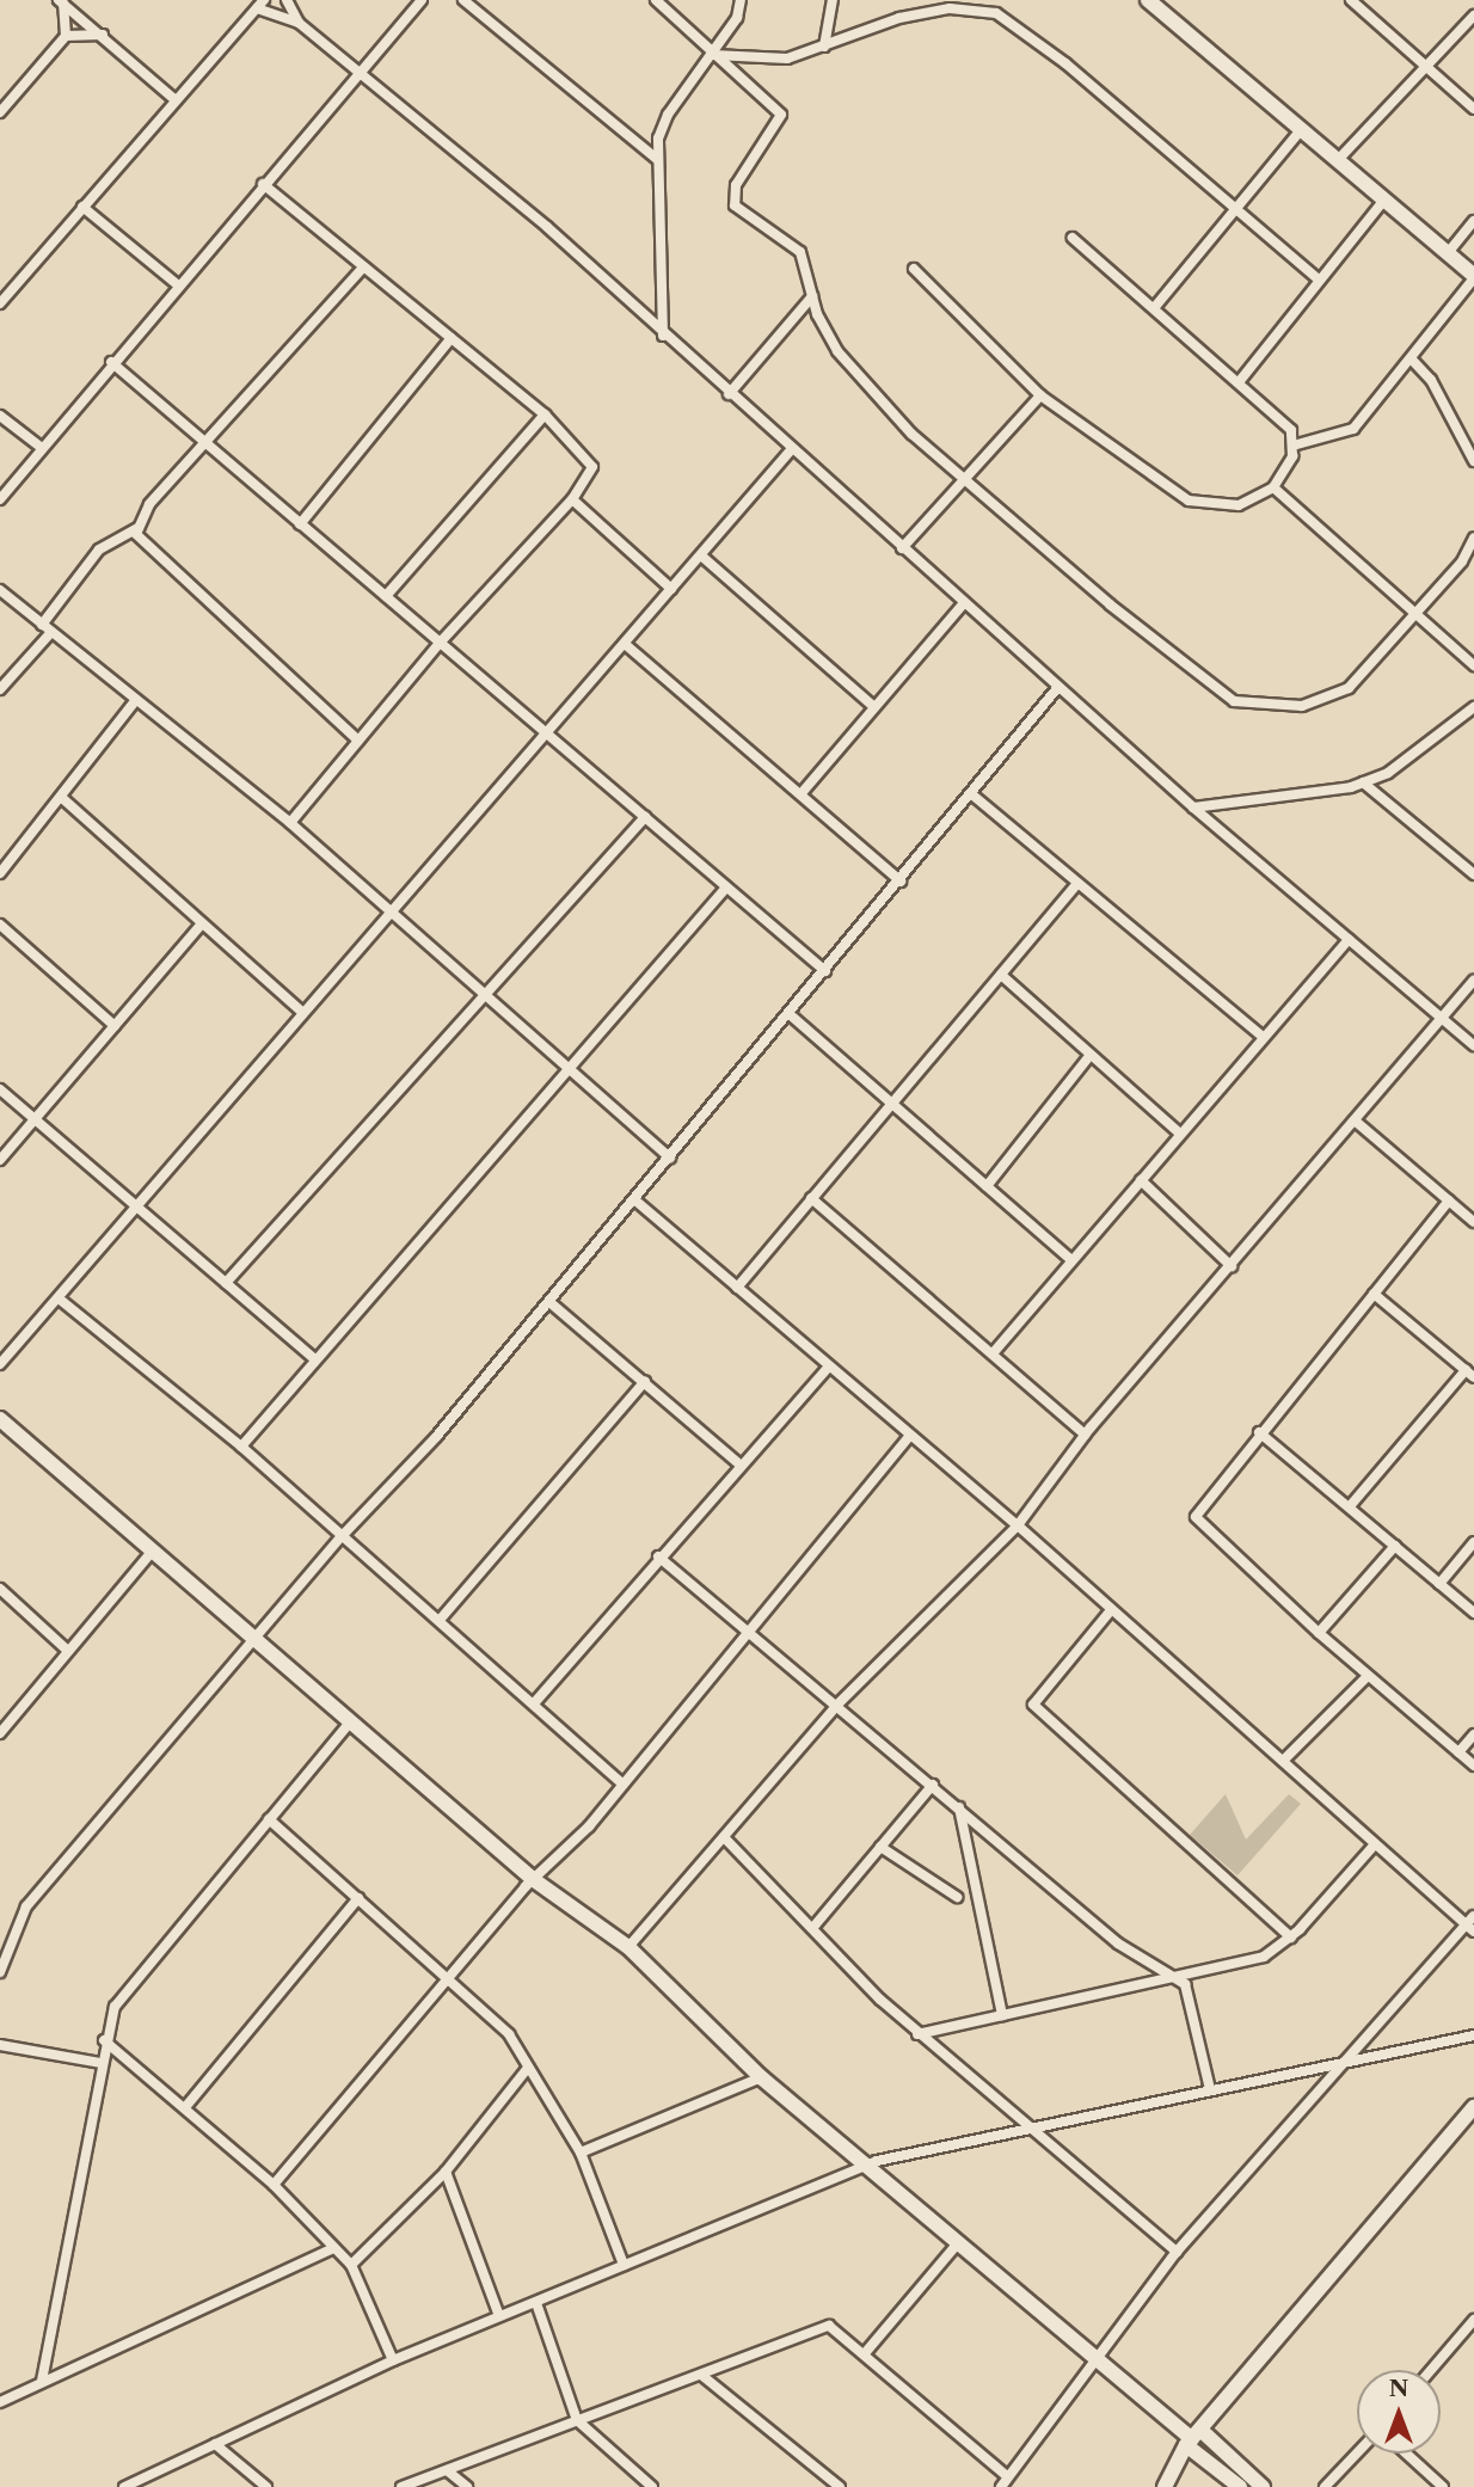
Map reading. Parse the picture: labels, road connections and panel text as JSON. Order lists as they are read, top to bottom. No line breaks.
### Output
{"north":"top"}
